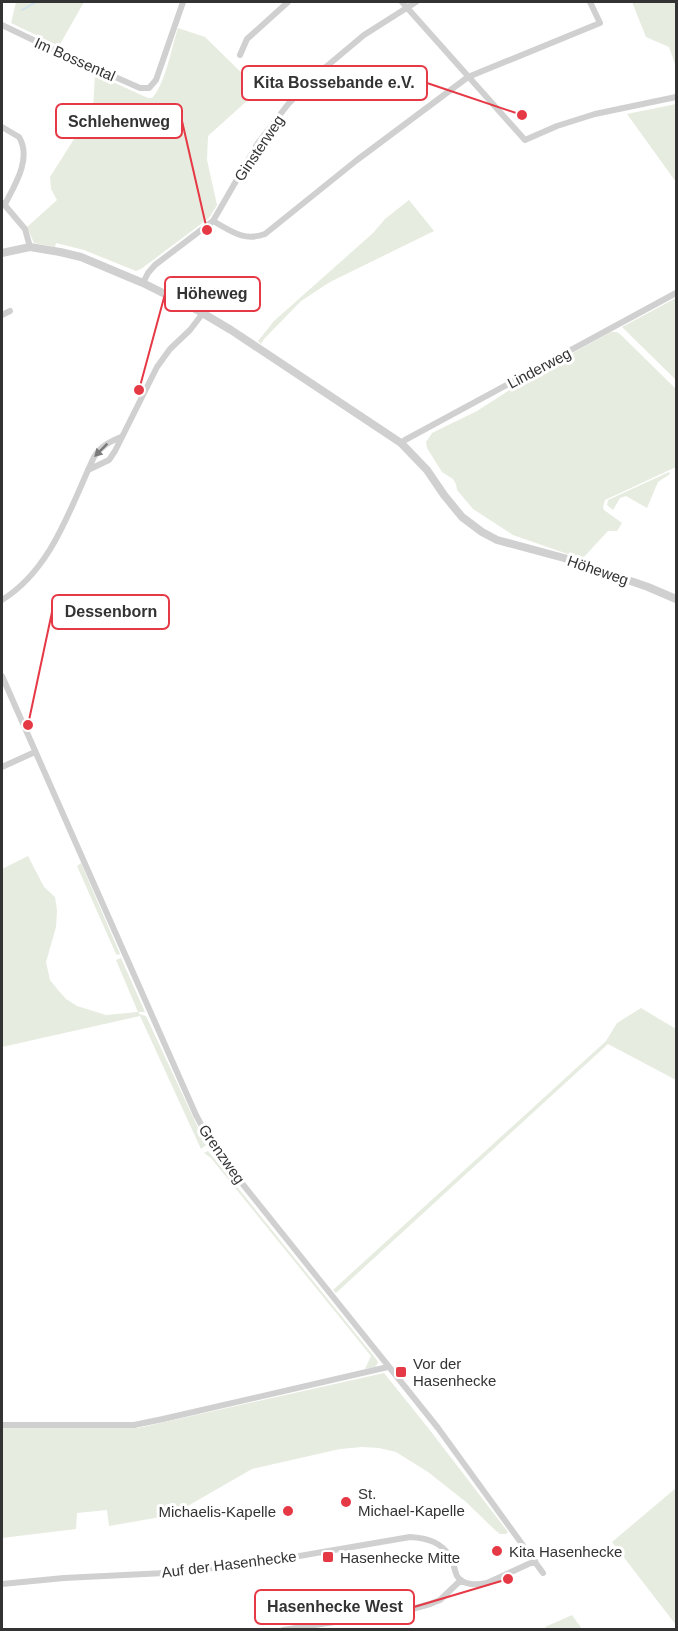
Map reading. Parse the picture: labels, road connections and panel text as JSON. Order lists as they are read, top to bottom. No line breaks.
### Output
{"streets":{"street":["Im Bossental","Ginsterweg","Linderweg","Höheweg","Grenzweg","Auf der Hasenhecke"]},"crossings":[["Ginsterweg","Höheweg"],["Linderweg","Höheweg"]],"places":{"other":["Kita Bossebande e.V.","Schlehenweg","Höheweg","Dessenborn","St. Michael-Kapelle","Michaelis-Kapelle","Kita Hasenhecke","Hasenhecke West"],"transit":["Vor der Hasenhecke","Hasenhecke Mitte"]}}
